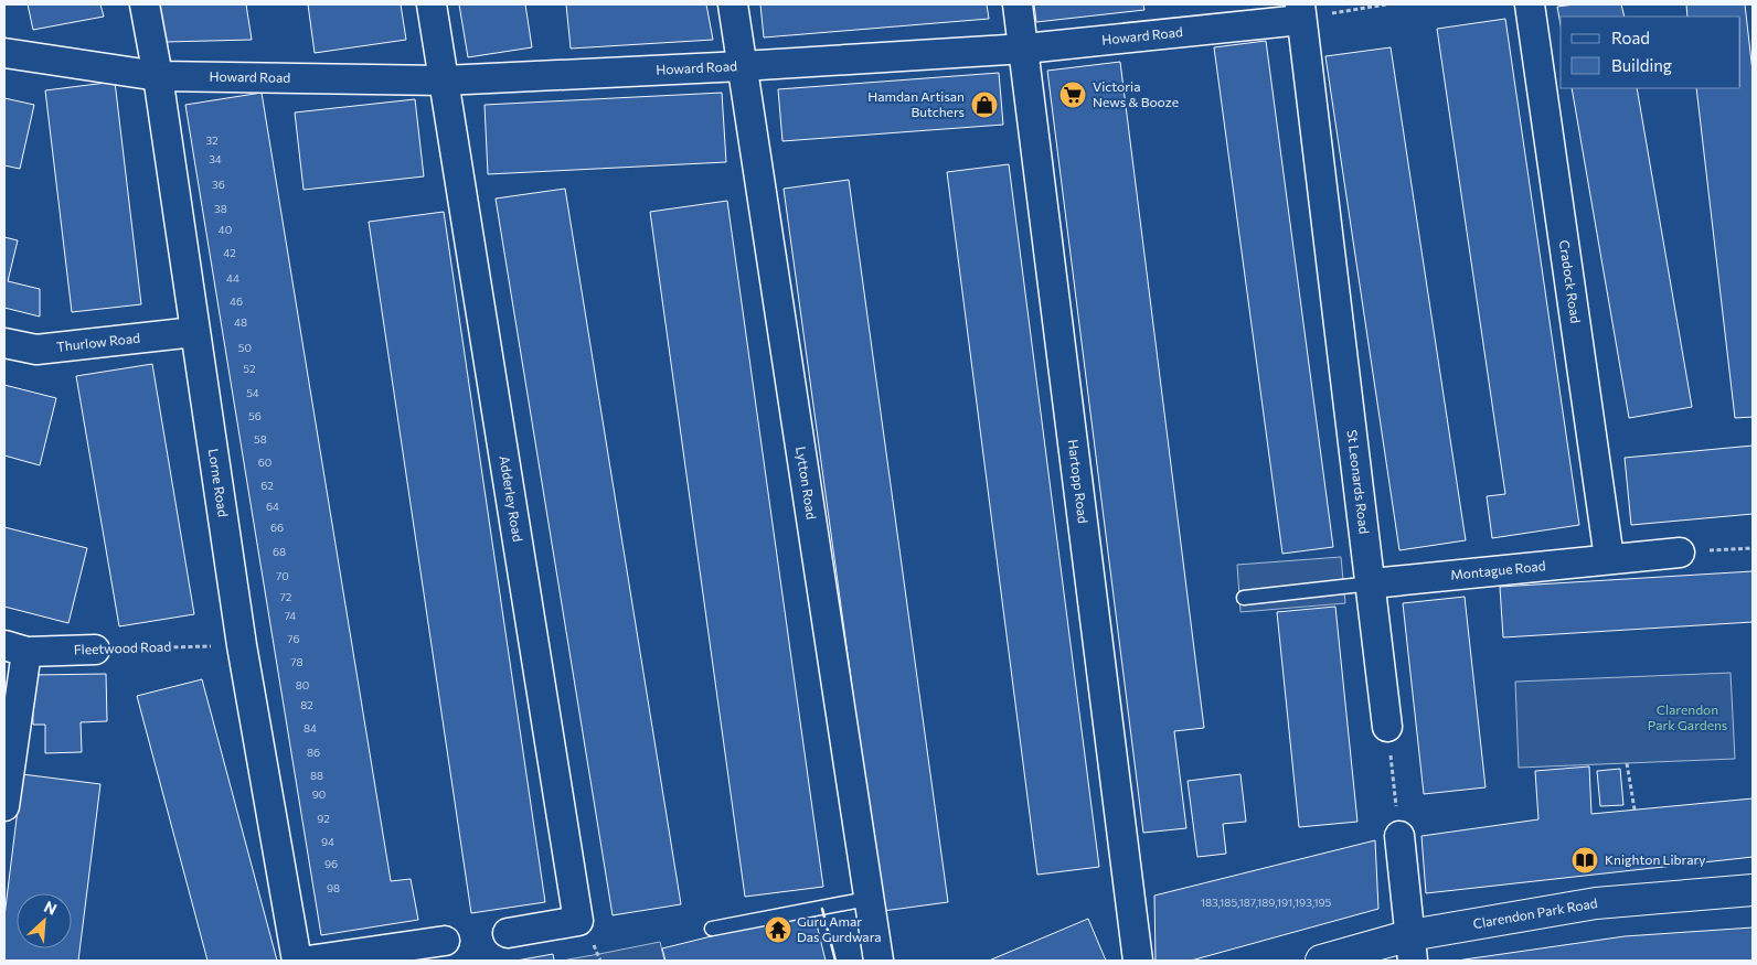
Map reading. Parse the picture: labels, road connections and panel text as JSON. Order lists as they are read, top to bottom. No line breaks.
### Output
{"streets":{"street":["Howard Road","Cradock Road","Thurlow Road","Hartopp Road","St Leonards Road","Lorne Road","Lytton Road","Adderley Road","Montague Road","Fleetwood Road","Clarendon Park Road"]},"crossings":[["Howard Road","Hartopp Road"],["Howard Road","St Leonards Road"],["Howard Road","Lorne Road"],["Howard Road","Lytton Road"],["Howard Road","Adderley Road"],["Cradock Road","Montague Road"],["Thurlow Road","Lorne Road"],["St Leonards Road","Montague Road"],["Lorne Road","Fleetwood Road"]],"parks":["Clarendon Park Gardens"],"places":{"supermarket":["Victoria News & Booze"],"shop":["Hamdan Artisan Butchers"],"library":["Knighton Library"],"temple":["Guru Amar Das Gurdwara"]},"house_numbers":["32","34","36","38","40","42","44","46","48","50","52","54","56","58","60","62","64","66","68","70","72","74","76","78","80","82","84","86","88","90","92","94","96","98","183,185,187,189,191,193,195"],"legend":["Road","Building"],"north":"top right"}
